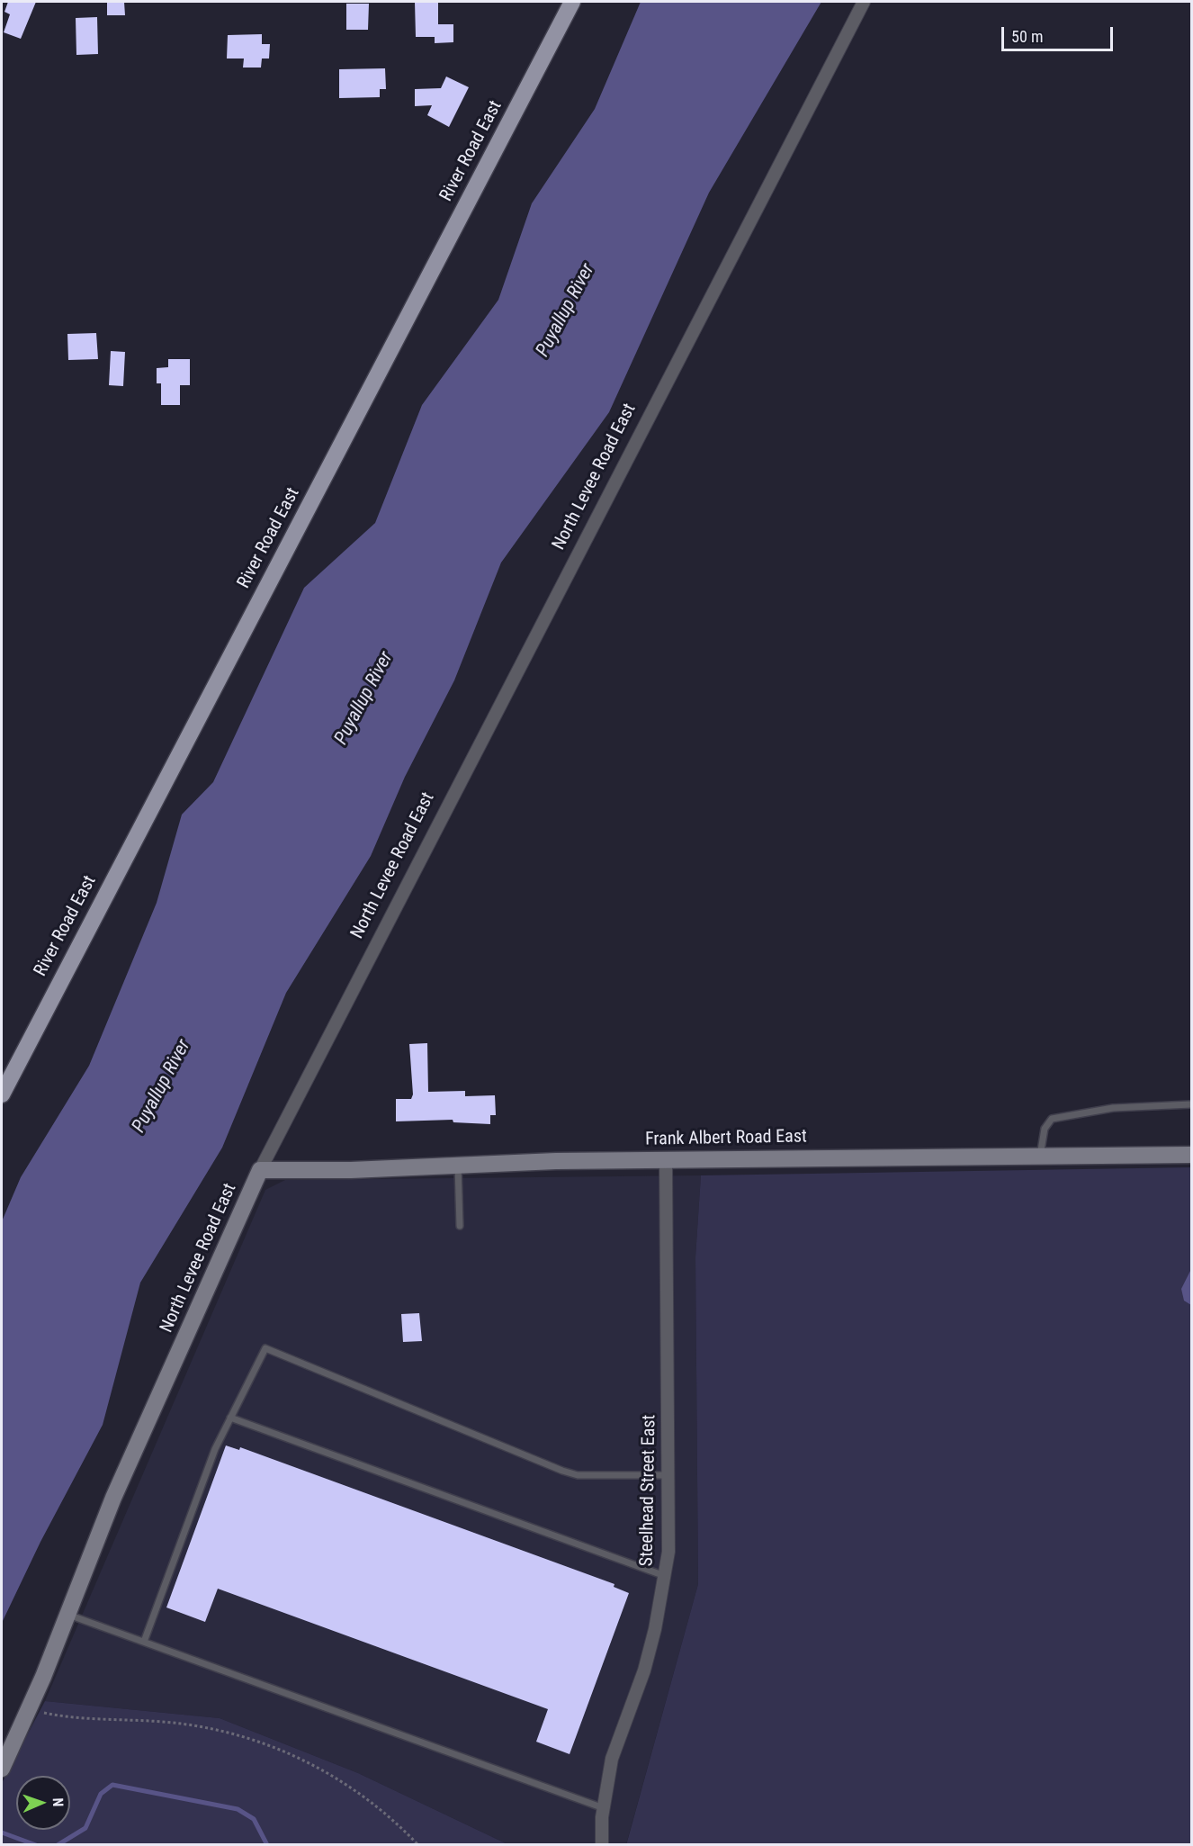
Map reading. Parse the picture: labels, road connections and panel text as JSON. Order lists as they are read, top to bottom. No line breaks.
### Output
{"streets":{"main road":["River Road East"],"street":["North Levee Road East","Frank Albert Road East","Steelhead Street East"]},"crossings":[["North Levee Road East","Frank Albert Road East"],["Frank Albert Road East","Steelhead Street East"]],"water":["Puyallup River"],"scale_bar":"50 m","north":"right"}
